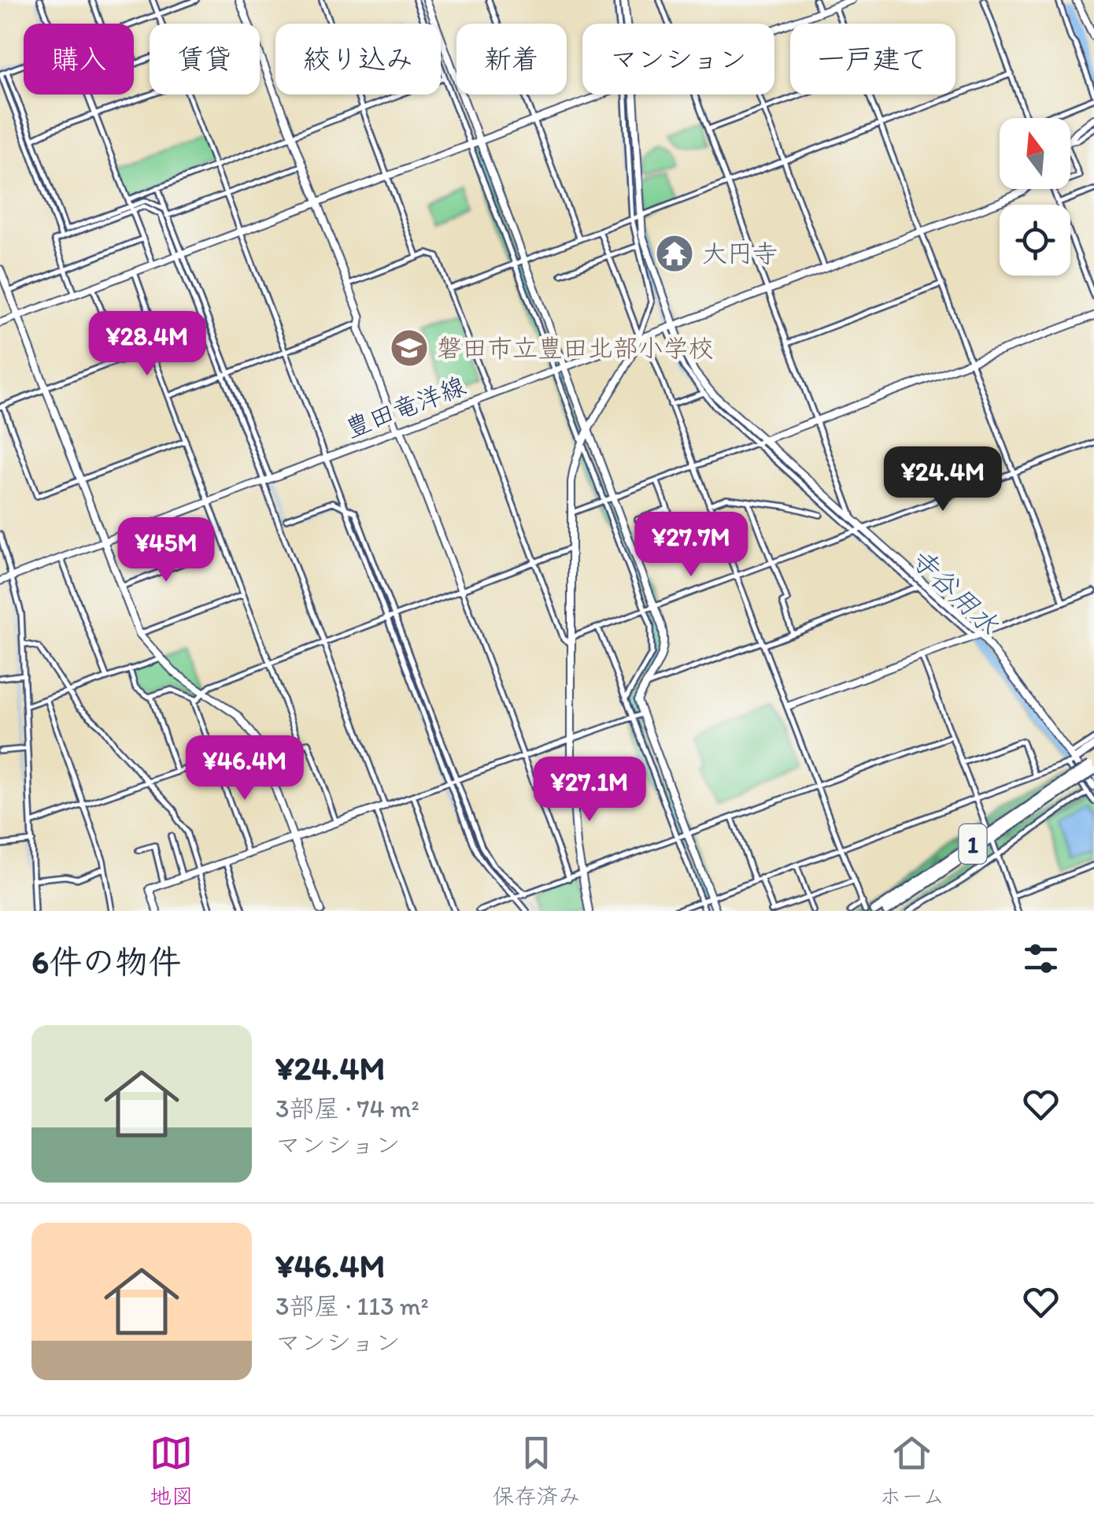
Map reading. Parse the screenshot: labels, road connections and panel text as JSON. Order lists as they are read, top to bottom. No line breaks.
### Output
{"streets":{"highway":["1"],"street":["豊田竜洋線"]},"water":["寺谷用水"],"places":{"temple":["大円寺"],"school or university":["磐田市立豊田北部小学校"]},"north":"top","page":{"chip":["購入","賃貸","絞り込み","新着","マンション","一戸建て"],"price":["¥28.4M","¥24.4M","¥27.7M","¥45M","¥46.4M","¥27.1M"],"heading":"6件の物件","list":[{"name":"¥24.4M","note":"3部屋 · 74 m² · マンション"},{"name":"¥46.4M","note":"3部屋 · 113 m² · マンション"}],"tabs":["地図","保存済み","ホーム"]}}
